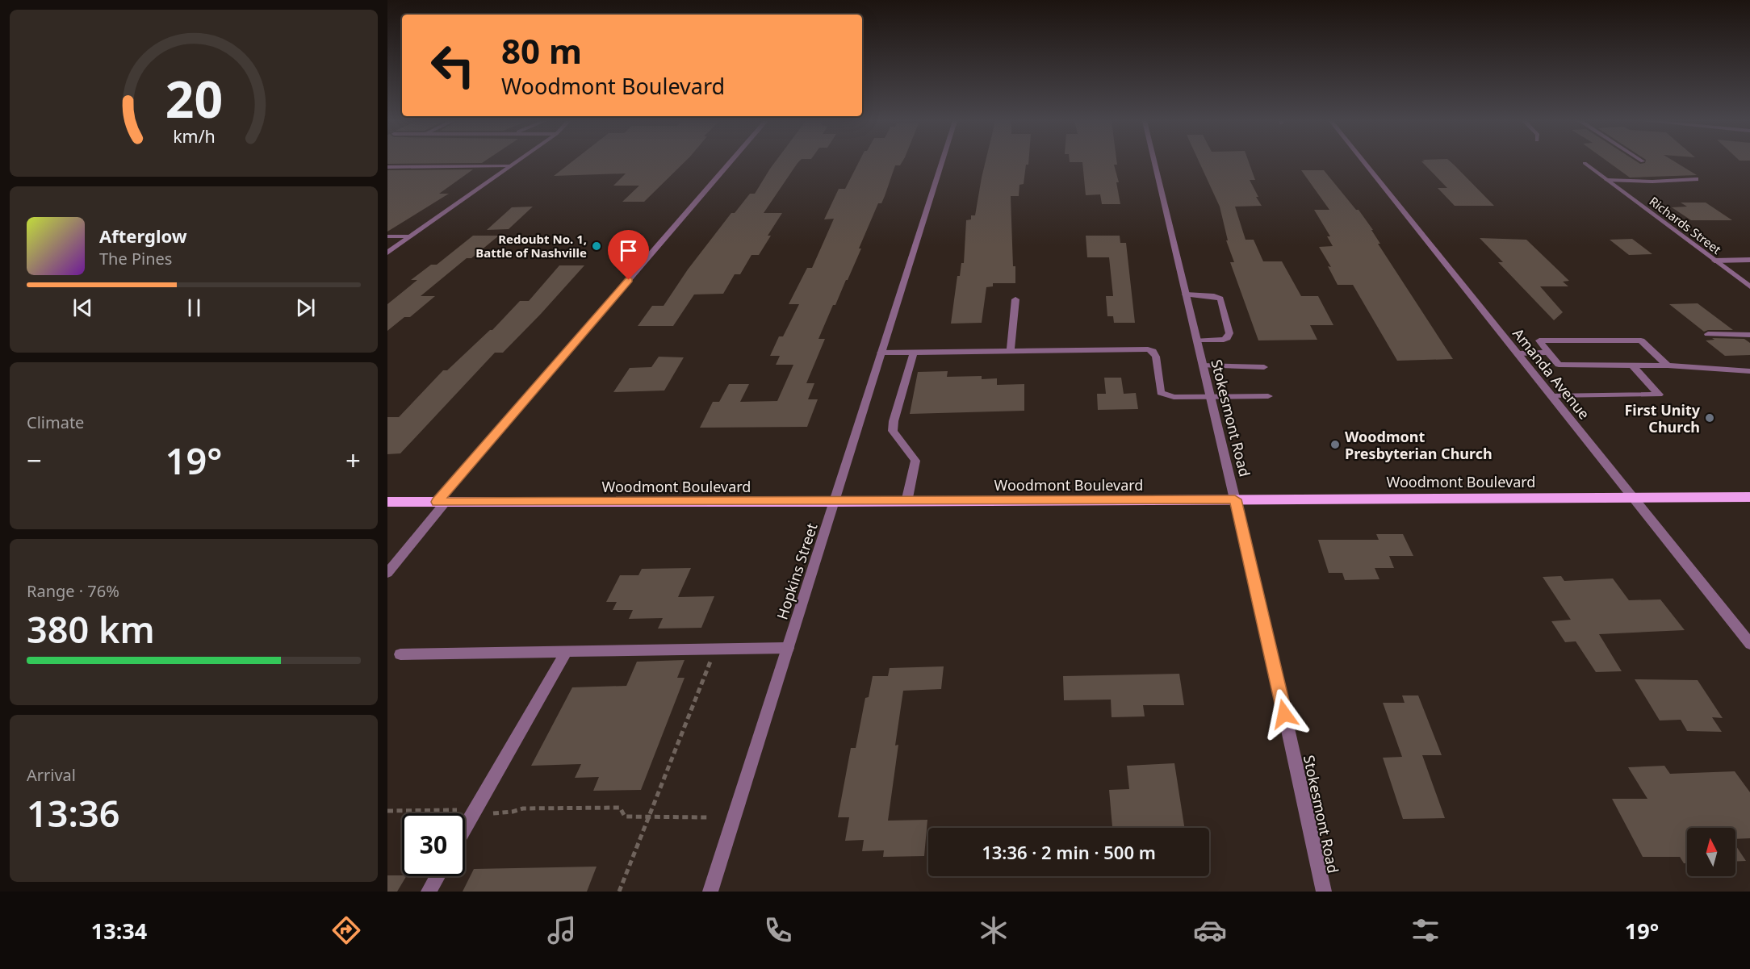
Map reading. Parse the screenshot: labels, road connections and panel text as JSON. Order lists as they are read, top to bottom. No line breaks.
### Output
{"streets":{"main road":["Woodmont Boulevard"],"street":["Richards Street","Amanda Avenue","Stokesmont Road","Hopkins Street"]},"crossings":[["Amanda Avenue","Woodmont Boulevard"],["Stokesmont Road","Woodmont Boulevard"],["Woodmont Boulevard","Hopkins Street"]],"places":["Redoubt No. 1, Battle of Nashville","First Unity Church","Woodmont Presbyterian Church"],"north":"top","page":{"turn":["80 m","Woodmont Boulevard"],"song":["Afterglow","The Pines"],"tile":["Climate",["Range · 76%","380 km"],["Arrival","13:36"]],"heat":["−","19°","+"],"limit":"30","trip":"13:36 · 2 min · 500 m","tabs":["13:34","19°"],"gauge":["20","km/h"]}}
